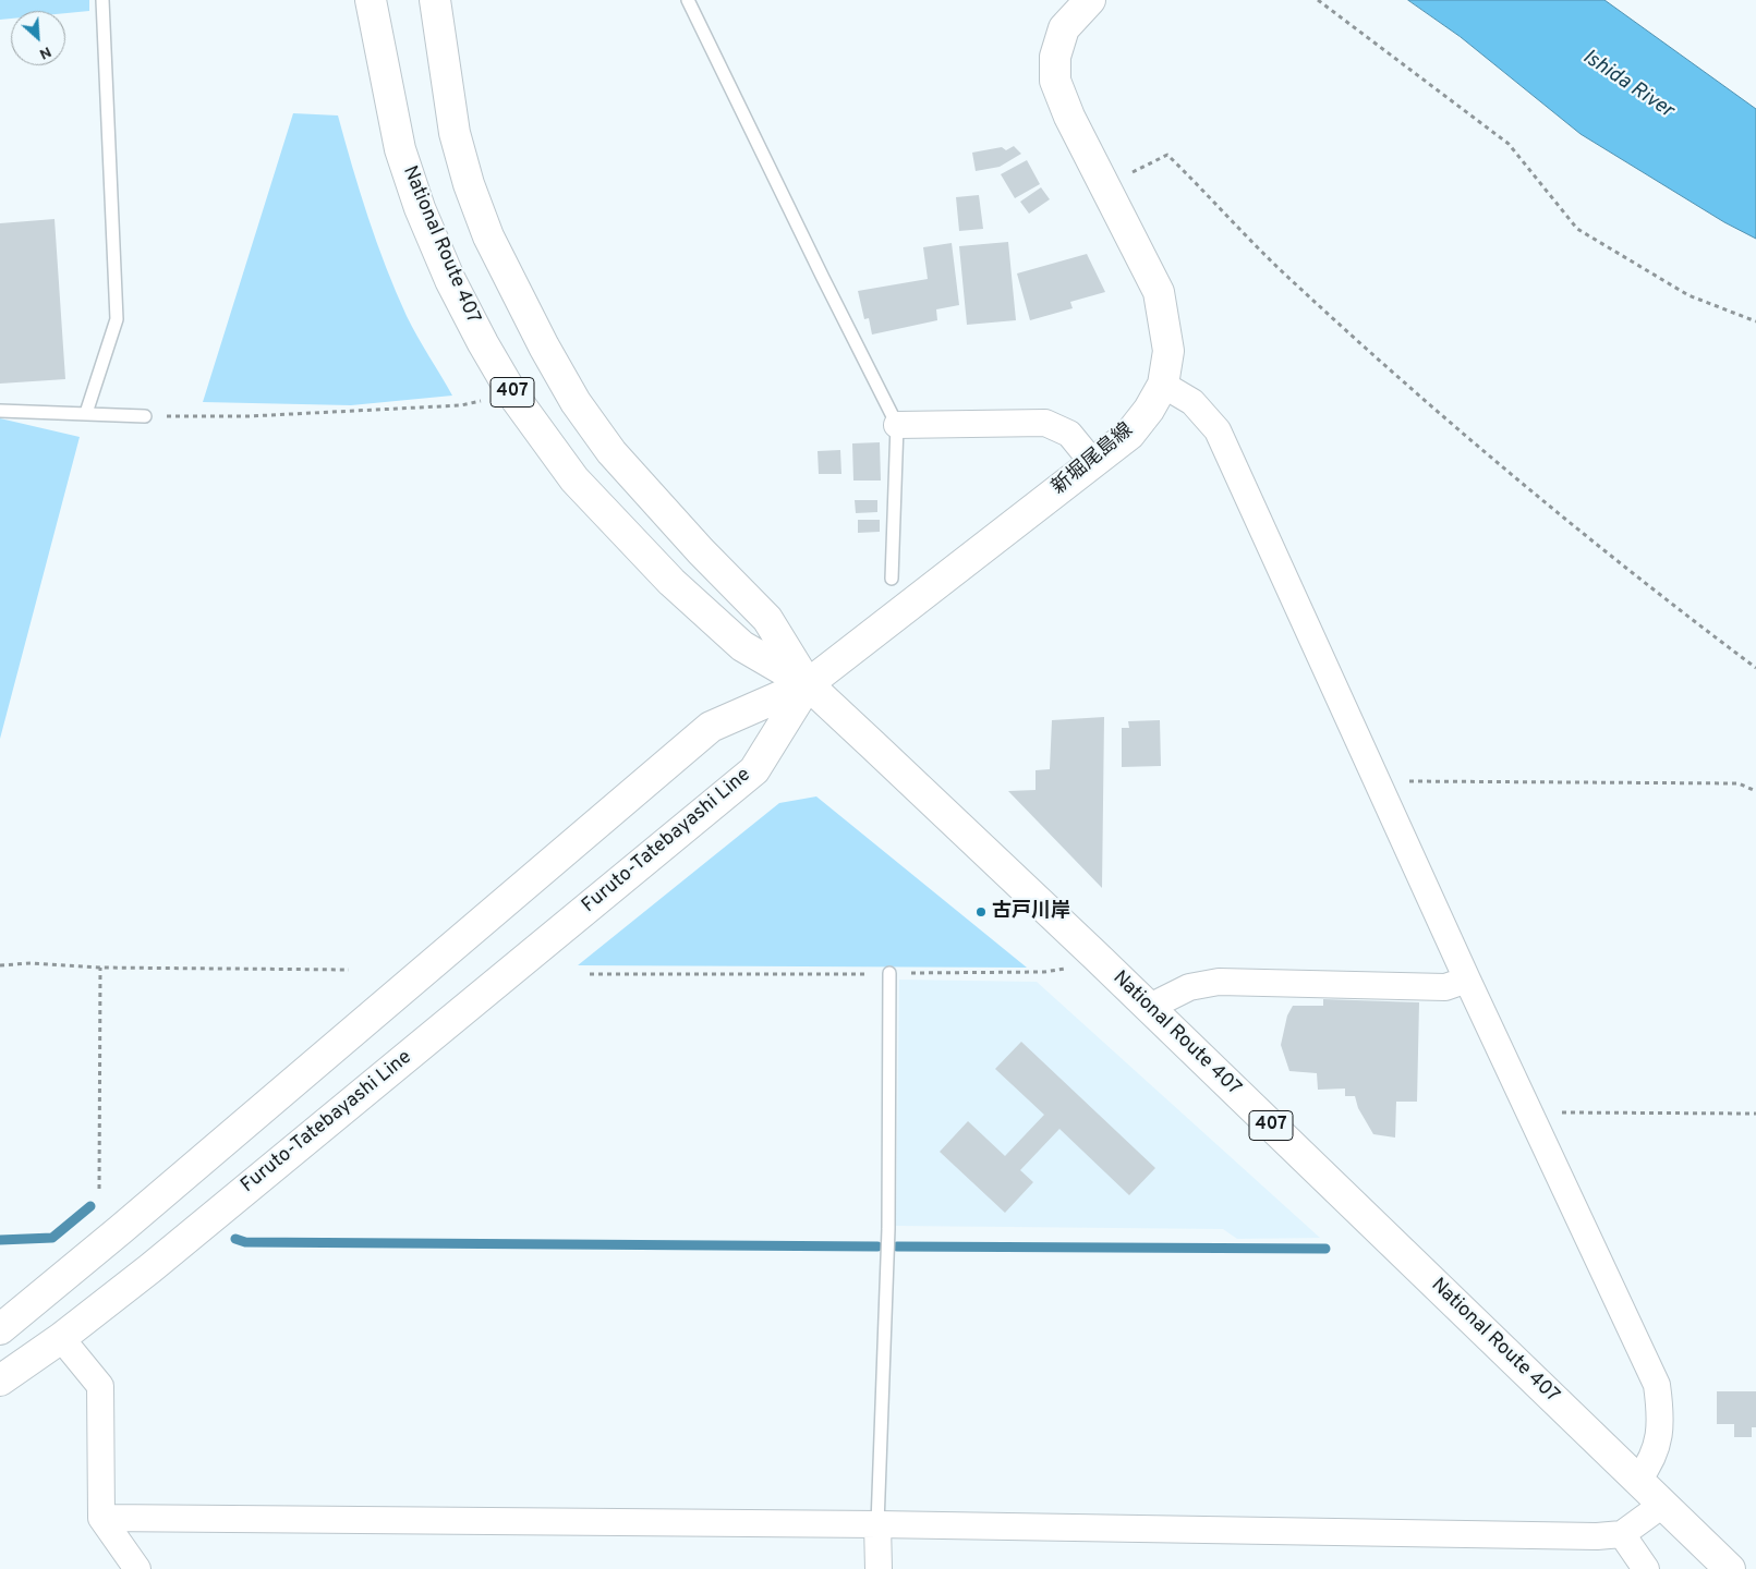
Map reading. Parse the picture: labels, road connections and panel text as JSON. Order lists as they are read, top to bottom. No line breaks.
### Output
{"streets":{"main road":["National Route 407","407","新堀尾島線","Furuto-Tatebayashi Line"]},"crossings":[["National Route 407","新堀尾島線"],["National Route 407","Furuto-Tatebayashi Line"],["新堀尾島線","Furuto-Tatebayashi Line"]],"water":["Ishida River"],"places":["古戸川岸"],"north":"bottom right"}
